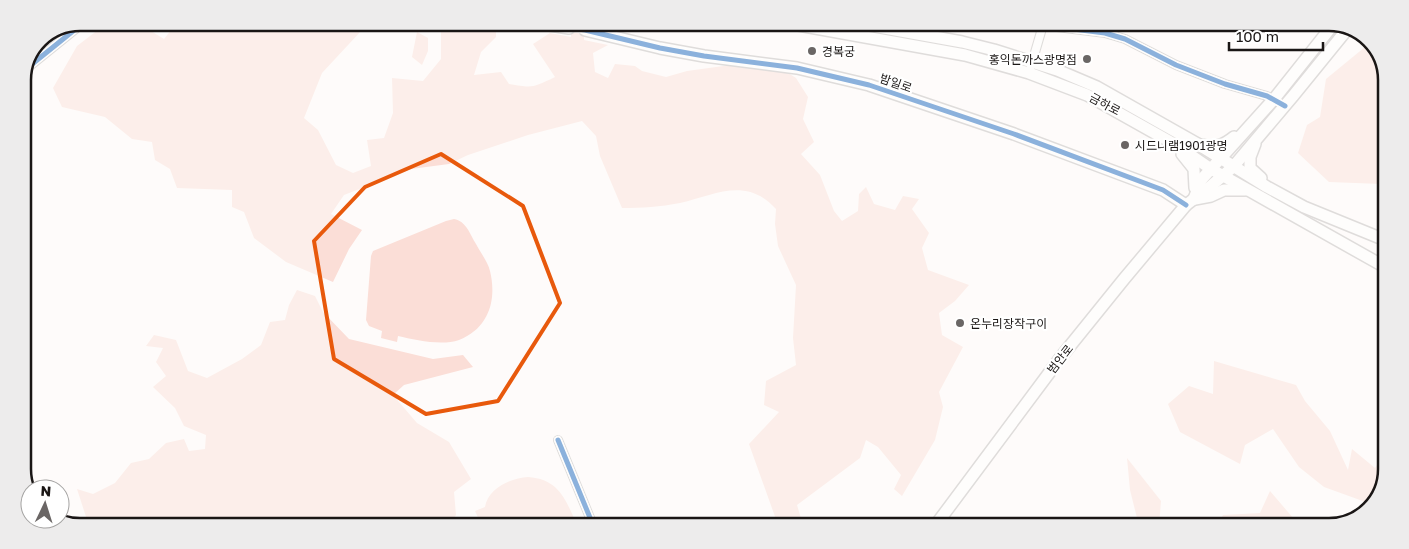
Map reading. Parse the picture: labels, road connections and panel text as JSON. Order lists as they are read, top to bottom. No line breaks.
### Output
{"streets":{"main road":["밤일로","금하로","범안로"]},"crossings":[["밤일로","범안로"],["금하로","범안로"]],"places":["경복궁","홍익돈까스광명점","시드니램1901광명","온누리장작구이"],"scale_bar":"100 m","north":"top"}
